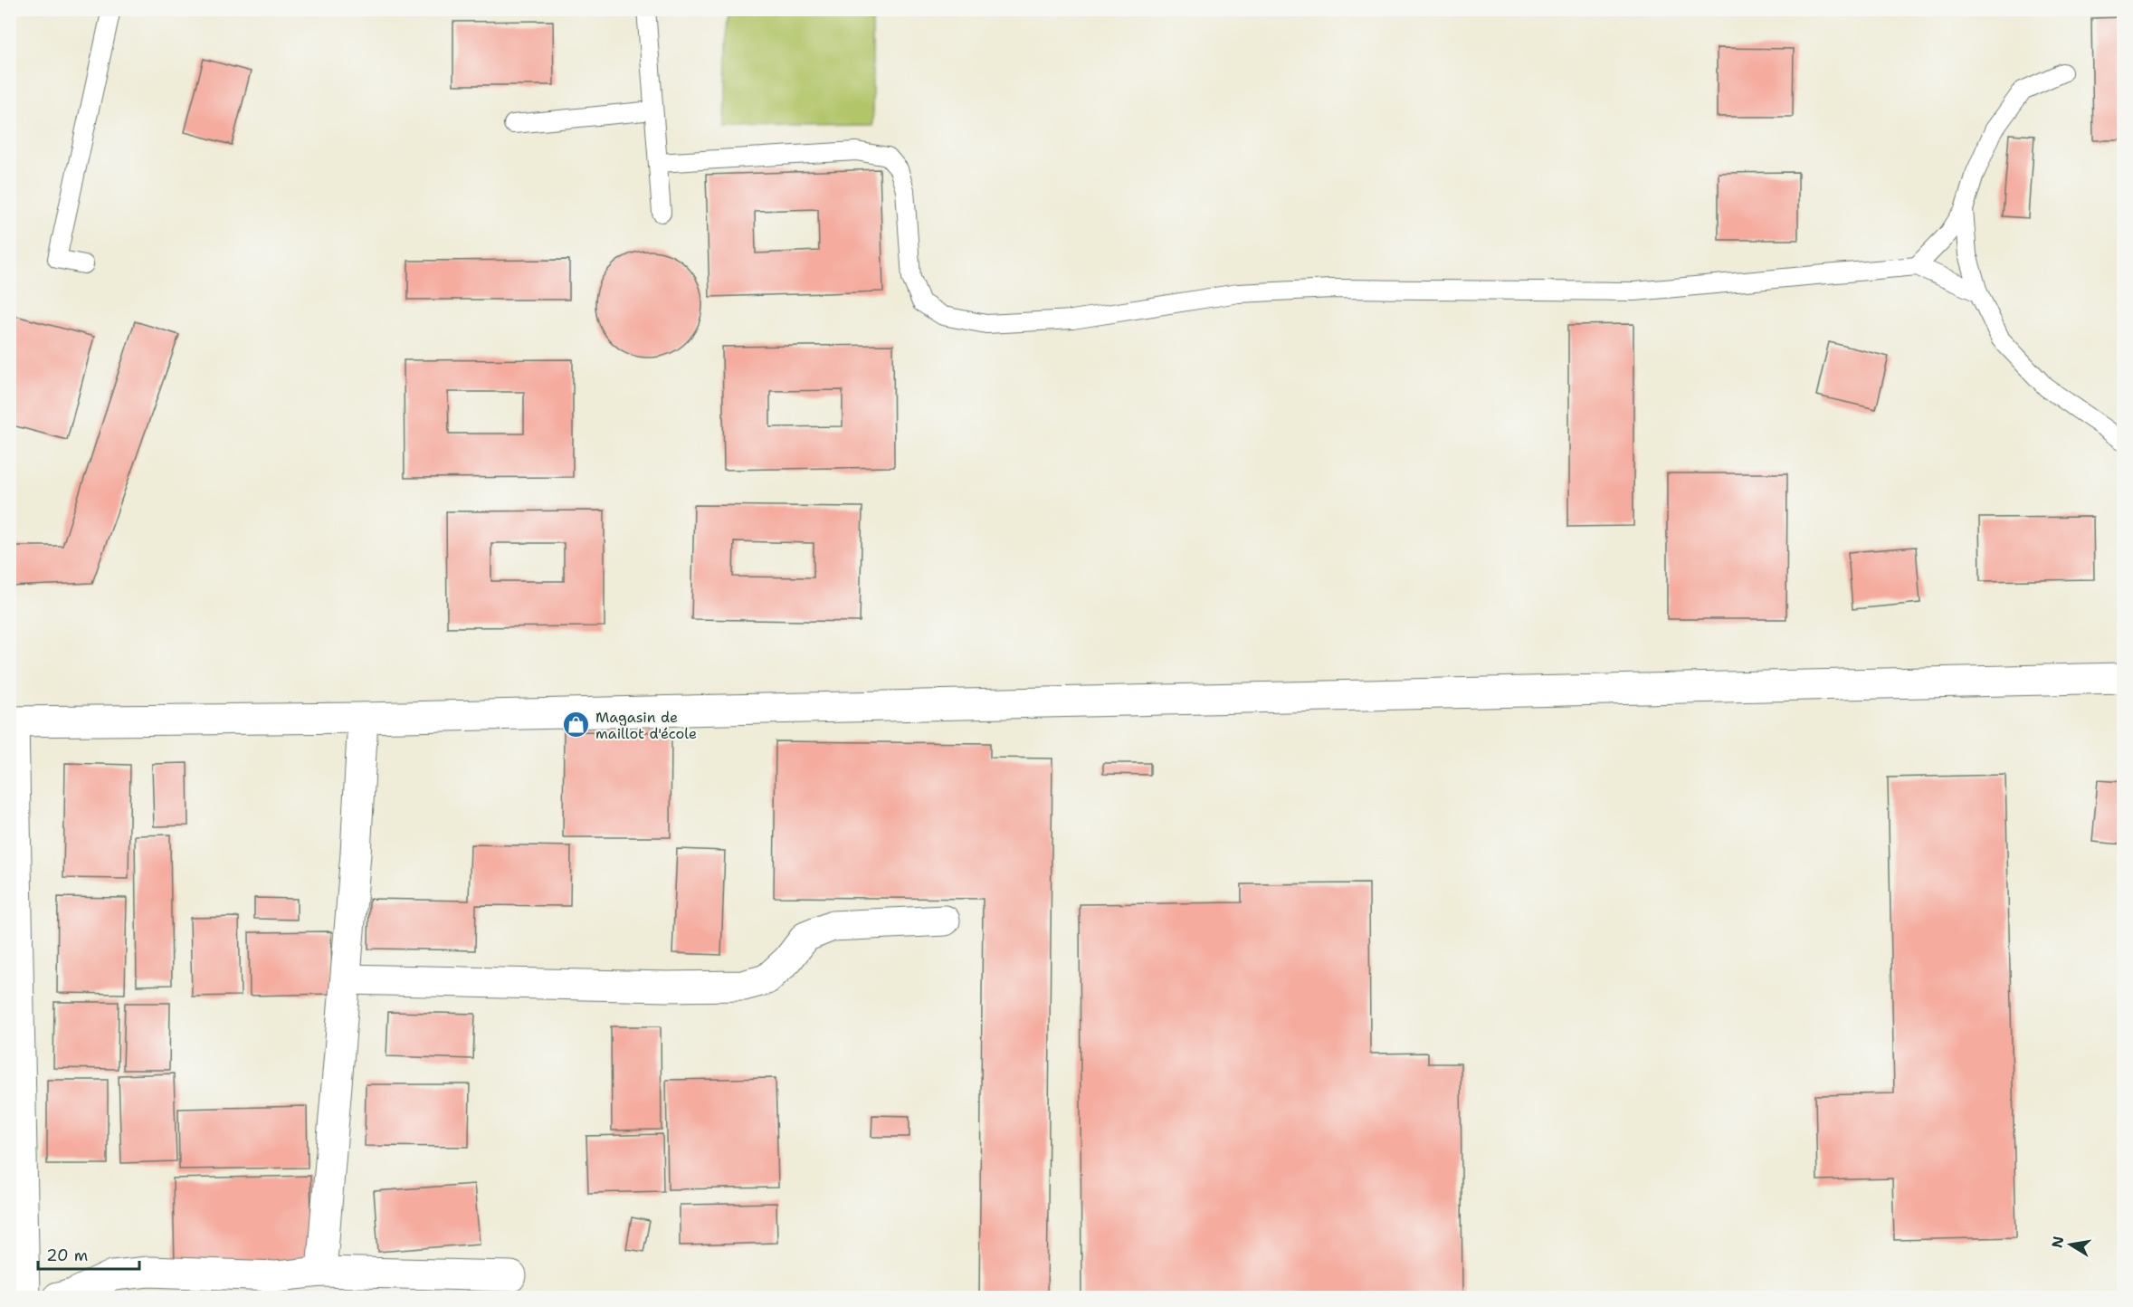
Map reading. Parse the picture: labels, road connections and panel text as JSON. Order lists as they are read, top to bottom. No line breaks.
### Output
{"places":{"shop":["Magasin de maillot d'école"]},"scale_bar":"20 m","north":"left"}
